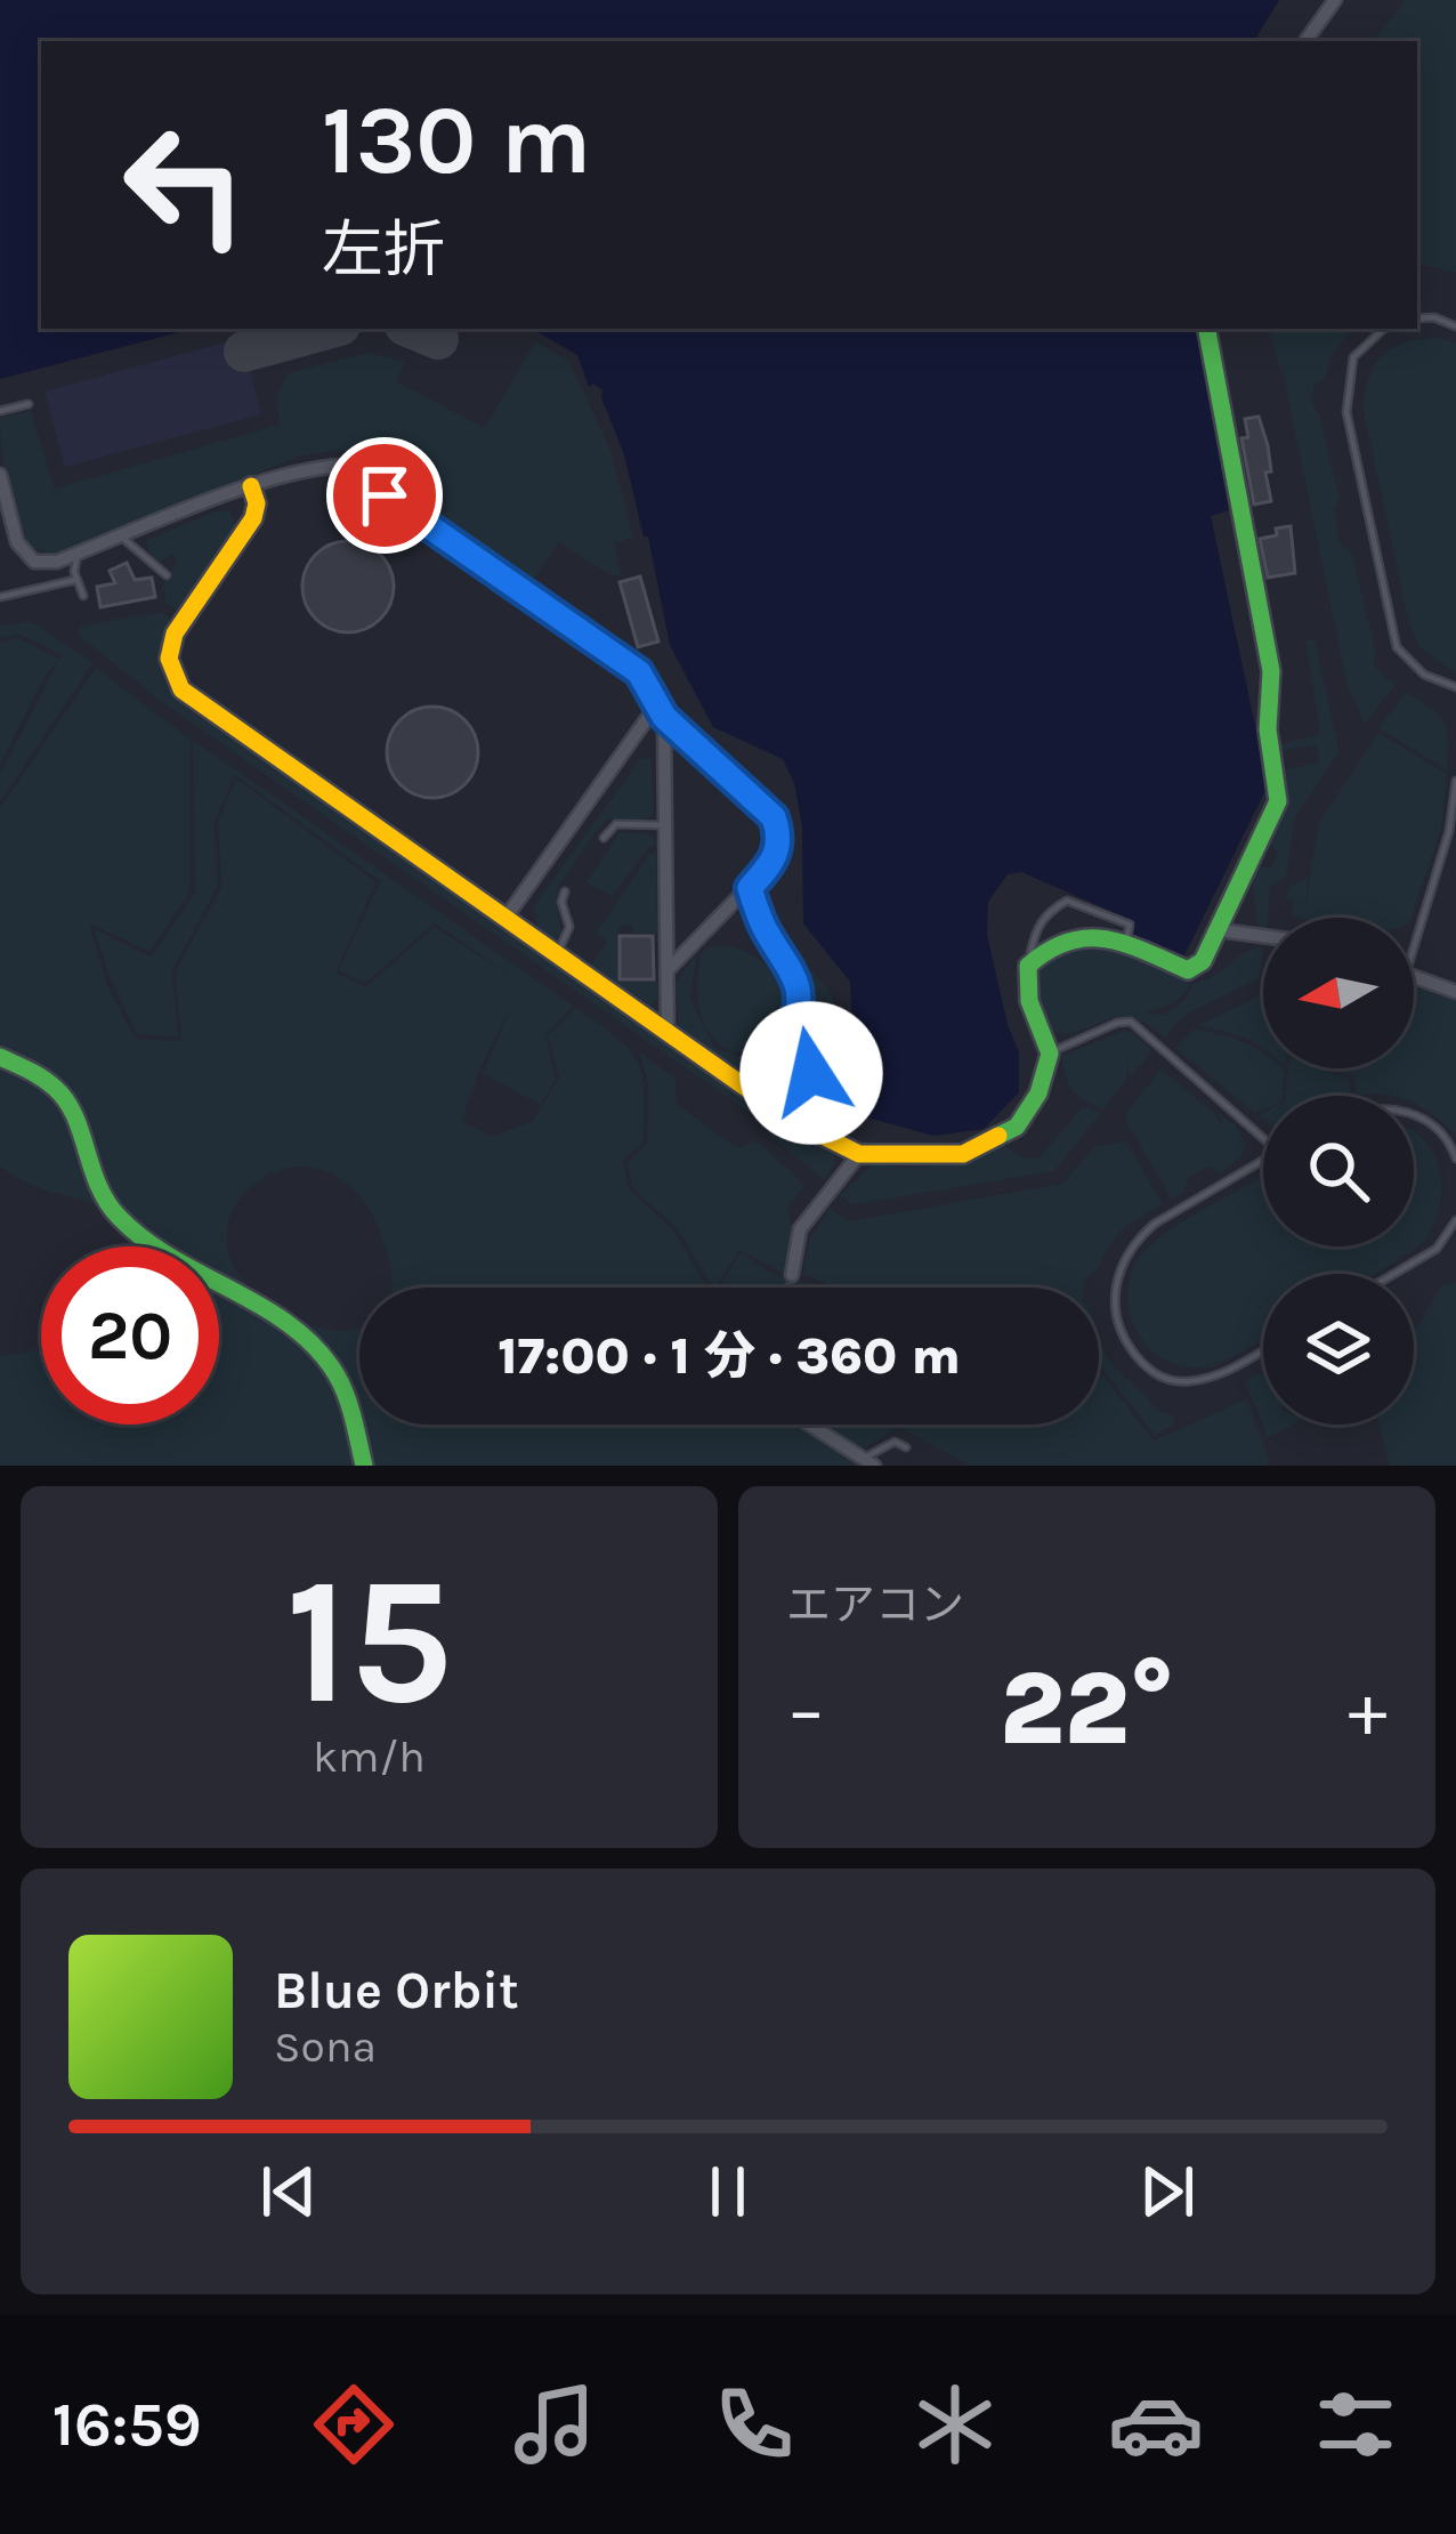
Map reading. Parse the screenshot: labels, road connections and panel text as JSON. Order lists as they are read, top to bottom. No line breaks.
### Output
{"north":"left","page":{"turn":["130 m","左折"],"limit":"20","trip":"17:00 · 1 分 · 360 m","tile":[["15","km/h"],"エアコン"],"heat":["−","22°","+"],"song":["Blue Orbit","Sona"],"tabs":"16:59"}}
